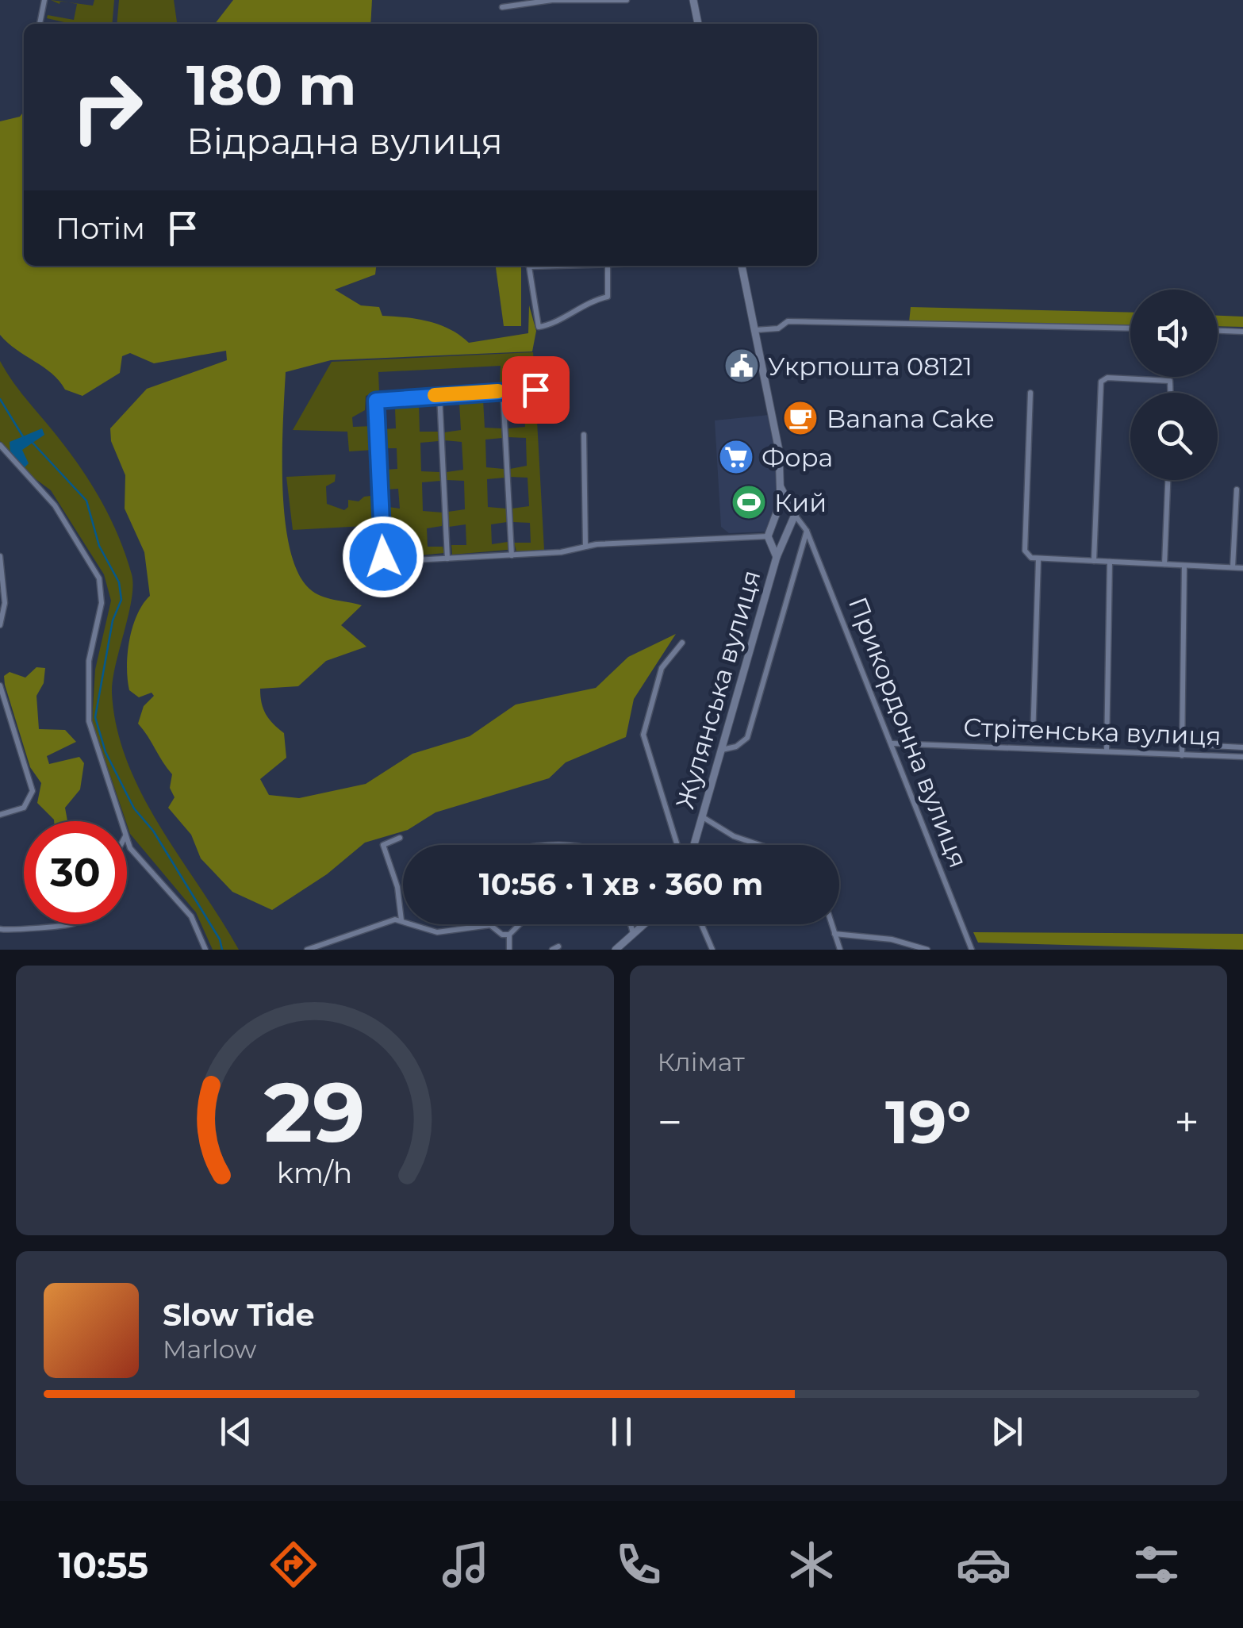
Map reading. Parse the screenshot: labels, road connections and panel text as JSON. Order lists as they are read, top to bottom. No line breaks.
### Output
{"streets":{"street":["Жулянська вулиця","Стрітенська вулиця","Прикордонна вулиця"]},"crossings":[["Стрітенська вулиця","Прикордонна вулиця"]],"places":{"public building":["Укрпошта 08121"],"cafe":["Banana Cake"],"supermarket":["Фора"],"sports":["Кий"]},"page":{"turn":["180 m","Відрадна вулиця"],"then":"Потім","limit":"30","trip":"10:56 · 1 хв · 360 m","tile":"Клімат","heat":["−","19°","+"],"song":["Slow Tide","Marlow"],"tabs":"10:55","gauge":["29","km/h"]}}
